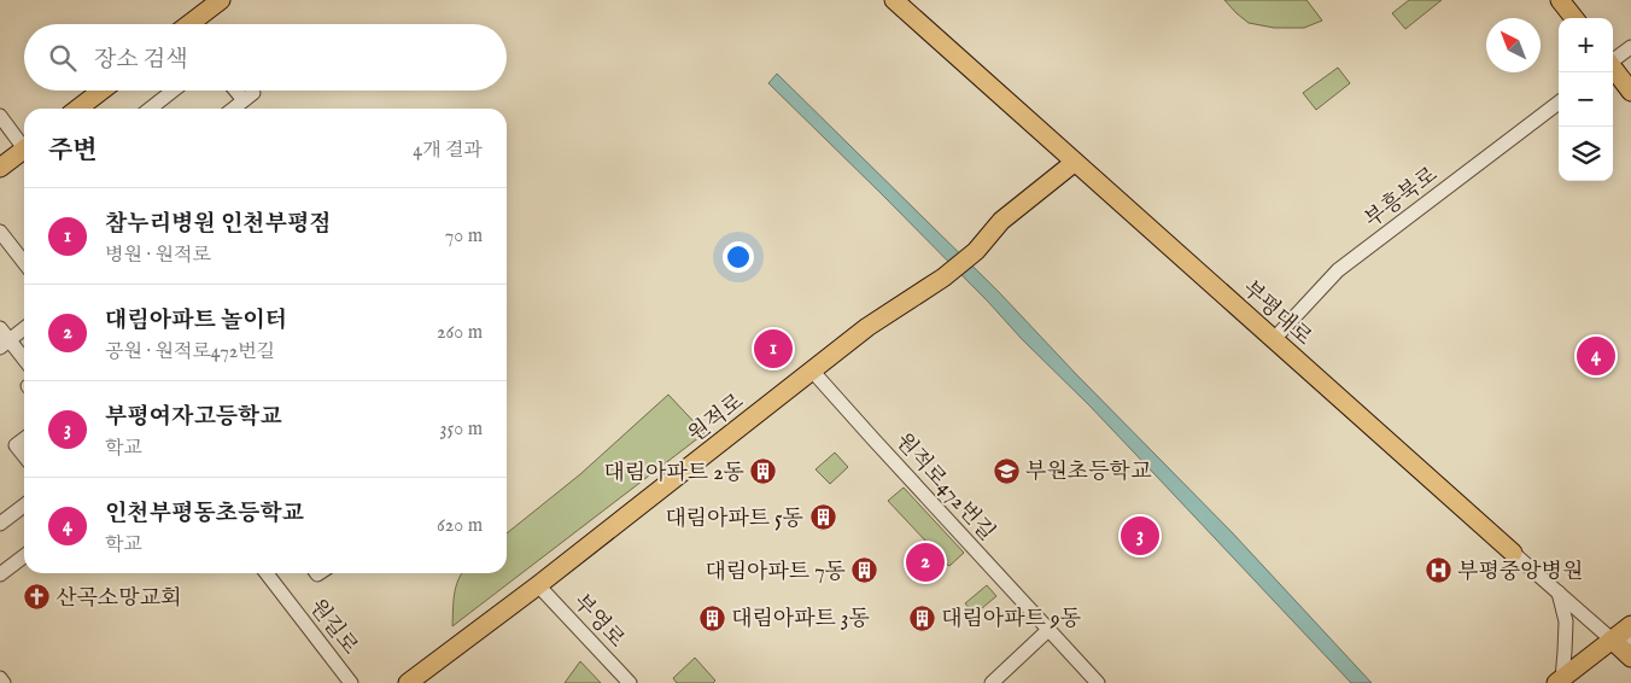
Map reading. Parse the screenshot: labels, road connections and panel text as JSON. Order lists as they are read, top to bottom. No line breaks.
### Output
{"streets":{"main road":["부평대로","원적로"],"street":["부흥북로","원적로472번길","부영로","원길로"]},"crossings":[["부흥북로","부평대로"],["부평대로","원적로"],["원적로","원적로472번길"],["원적로","부영로"]],"places":{"school or university":["부원초등학교"],"building":["대림아파트 2동","대림아파트 5동","대림아파트 7동","대림아파트 3동","대림아파트 9동"],"hospital":["부평중앙병원"],"church":["산곡소망교회"]},"north":"top left","page":{"map_buttons":["+","−"],"search":"장소 검색","heading":["주변","4개 결과"],"list":[{"mark":"1","name":"참누리병원 인천부평점","note":"병원 · 원적로","value":"70 m"},{"mark":"2","name":"대림아파트 놀이터","note":"공원 · 원적로472번길","value":"260 m"},{"mark":"3","name":"부평여자고등학교","note":"학교","value":"350 m"},{"mark":"4","name":"인천부평동초등학교","note":"학교","value":"620 m"}],"pins":["1","4","3","2"]}}
